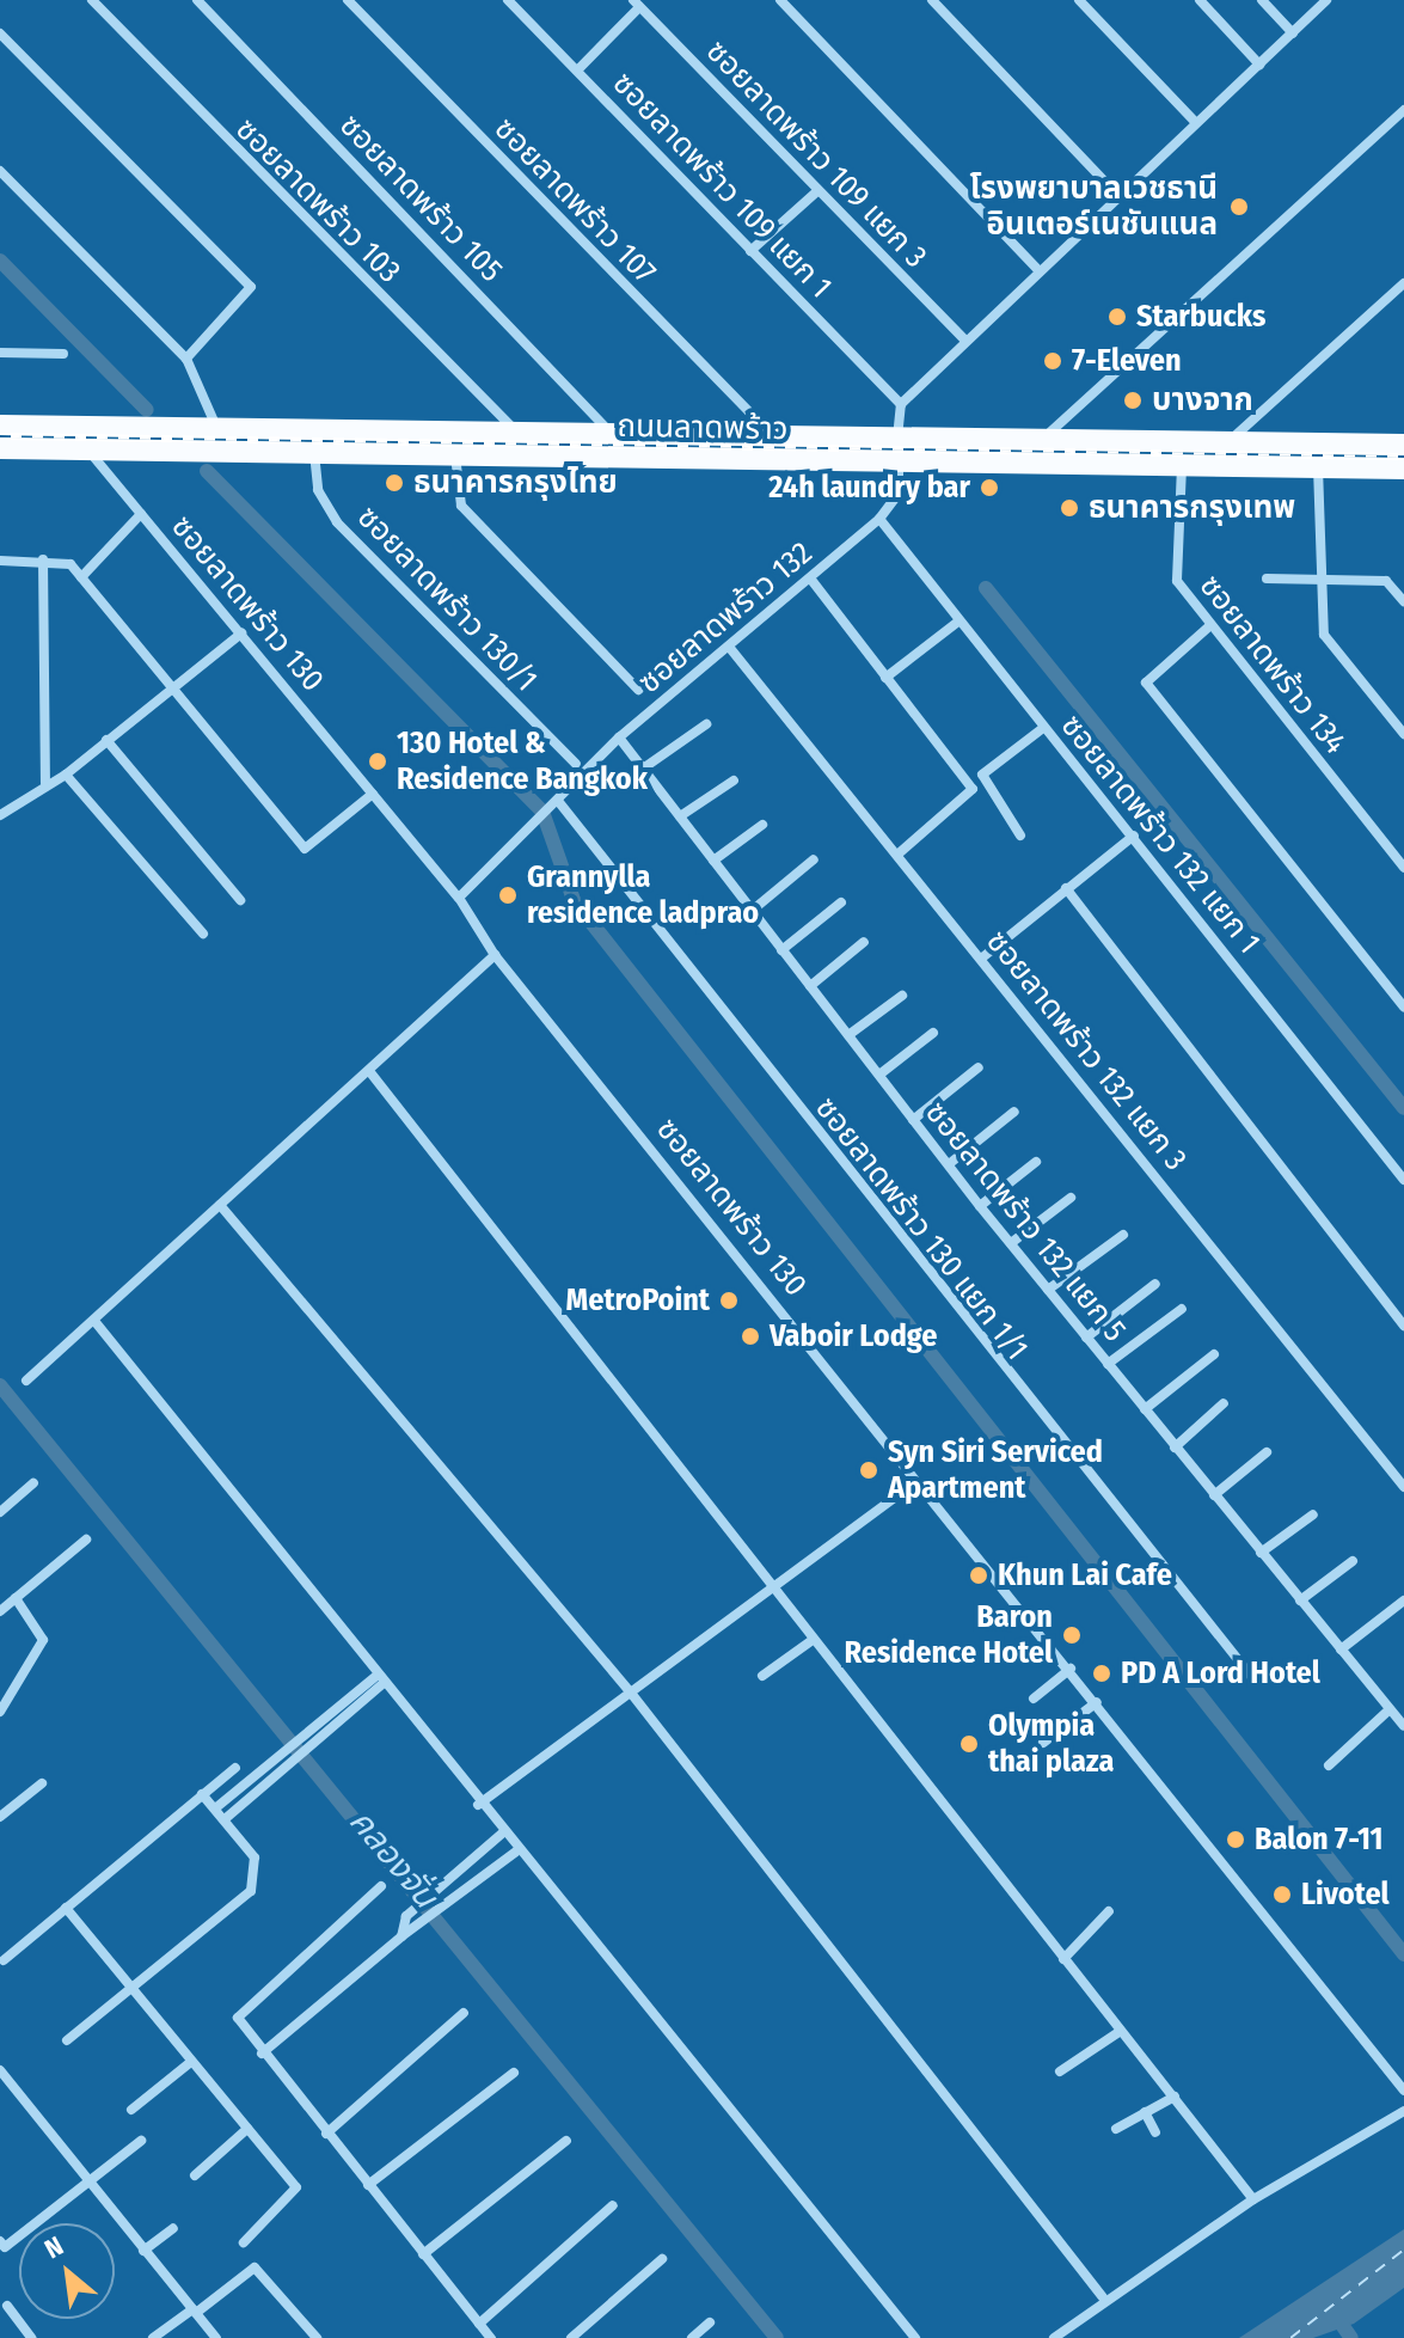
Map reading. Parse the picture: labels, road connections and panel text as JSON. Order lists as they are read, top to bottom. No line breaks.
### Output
{"streets":{"main road":["ถนนลาดพร้าว"],"street":["ซอยลาดพร้าว 109 แยก 3","ซอยลาดพร้าว 109 แยก 1","ซอยลาดพร้าว 105","ซอยลาดพร้าว 103","ซอยลาดพร้าว 107","ซอยลาดพร้าว 130/1","ซอยลาดพร้าว 130","ซอยลาดพร้าว 132","ซอยลาดพร้าว 134","ซอยลาดพร้าว 132 แยก 1","ซอยลาดพร้าว 132 แยก 3","ซอยลาดพร้าว 132 แยก 5","ซอยลาดพร้าว 130 แยก 1/1"]},"crossings":[["ซอยลาดพร้าว 105","ถนนลาดพร้าว"],["ซอยลาดพร้าว 103","ถนนลาดพร้าว"],["ซอยลาดพร้าว 107","ถนนลาดพร้าว"],["ถนนลาดพร้าว","ซอยลาดพร้าว 130/1"],["ถนนลาดพร้าว","ซอยลาดพร้าว 130"],["ถนนลาดพร้าว","ซอยลาดพร้าว 132"],["ถนนลาดพร้าว","ซอยลาดพร้าว 134"],["ซอยลาดพร้าว 130","ซอยลาดพร้าว 132"],["ซอยลาดพร้าว 132","ซอยลาดพร้าว 132 แยก 1"],["ซอยลาดพร้าว 132","ซอยลาดพร้าว 132 แยก 3"],["ซอยลาดพร้าว 132","ซอยลาดพร้าว 132 แยก 5"],["ซอยลาดพร้าว 132","ซอยลาดพร้าว 130 แยก 1/1"]],"water":["คลองจั่น"],"places":["โรงพยาบาลเวชธานี อินเตอร์เนชันแนล","Starbucks","7-Eleven","บางจาก","ธนาคารกรุงไทย","24h laundry bar","ธนาคารกรุงเทพ","130 Hotel & Residence Bangkok","Grannylla residence ladprao","MetroPoint","Vaboir Lodge","Syn Siri Serviced Apartment","Khun Lai Cafe","Baron Residence Hotel","PD A Lord Hotel","Olympia thai plaza","Balon 7-11","Livotel"],"north":"top left"}
